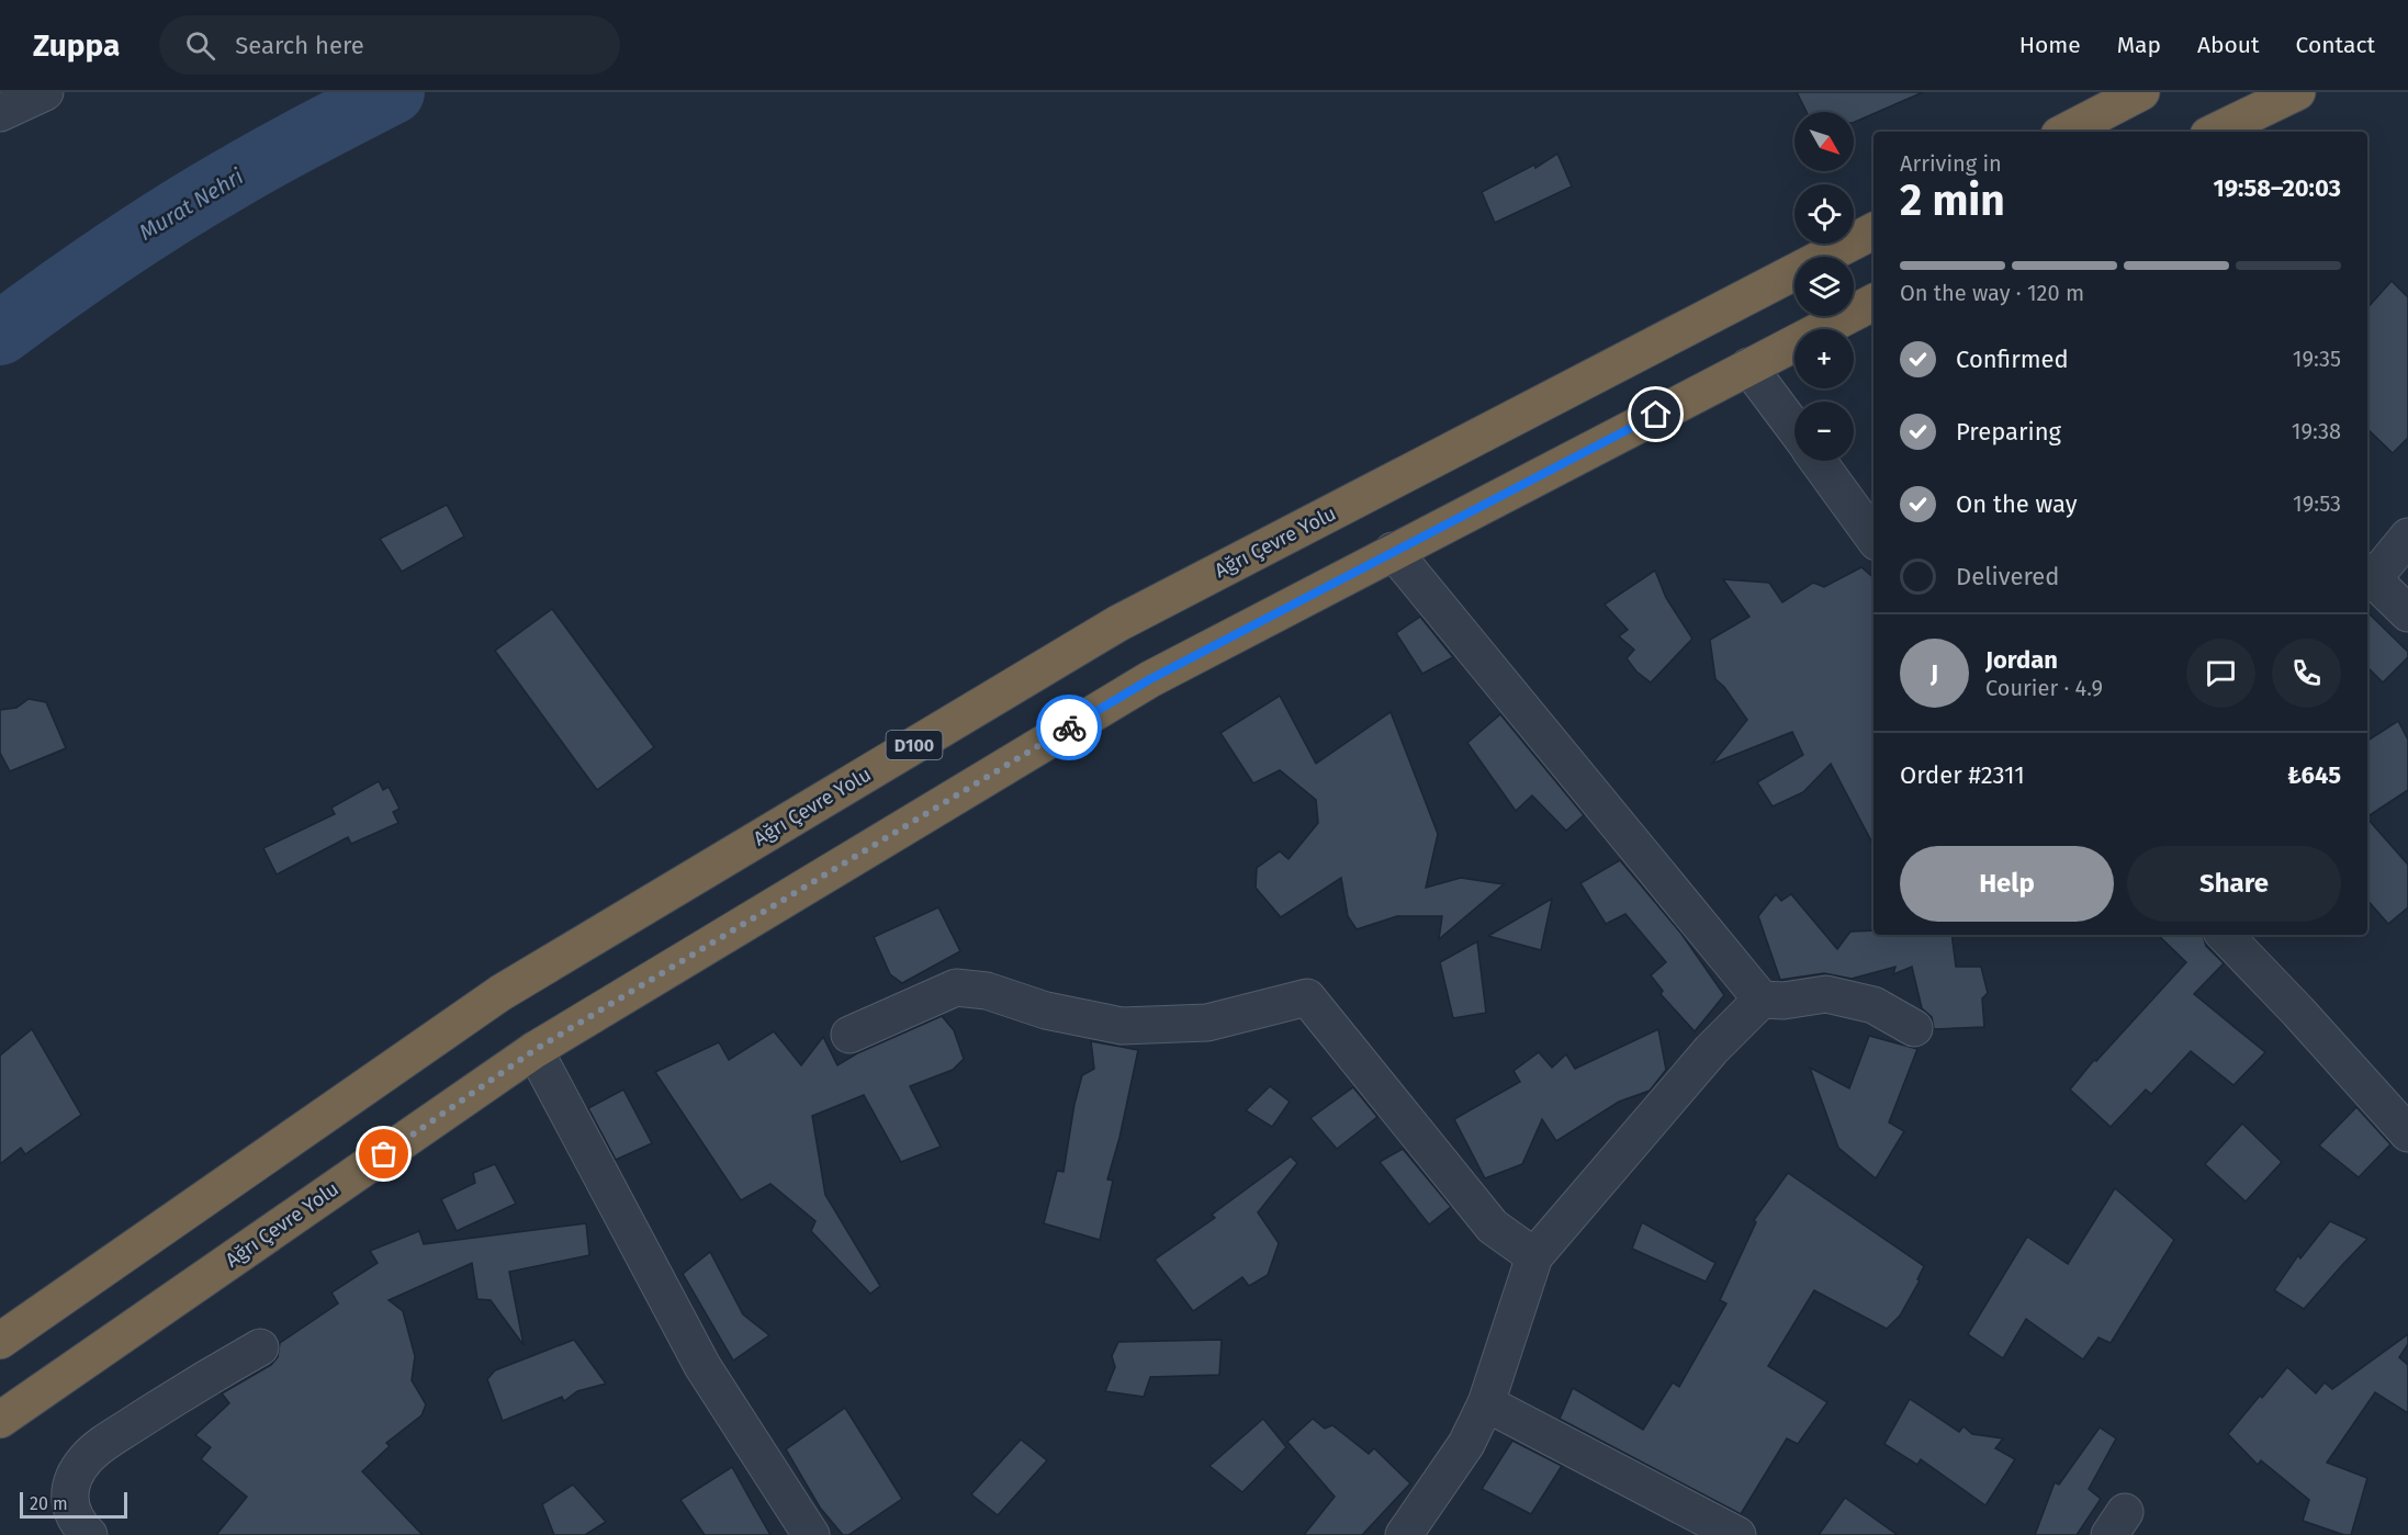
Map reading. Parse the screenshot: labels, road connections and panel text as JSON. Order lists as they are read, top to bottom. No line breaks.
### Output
{"streets":{"highway":["Ağrı Çevre Yolu","D100"]},"water":["Murat Nehri"],"scale_bar":"20 m","north":"bottom right","page":{"header":"Zuppa","search":"Search here","nav":["Home","Map","About","Contact"],"map_buttons":["+","−"],"heading":["2 min","Arriving in","19:58–20:03"],"panel":["Jordan","Courier · 4.9","Order #2311","₺645"],"bar":"On the way · 120 m","list":[["Confirmed","19:35"],["Preparing","19:38"],["On the way","19:53"],"Delivered"],"round":"J","buttons":["Help","Share"],"scale":"20 m"}}
